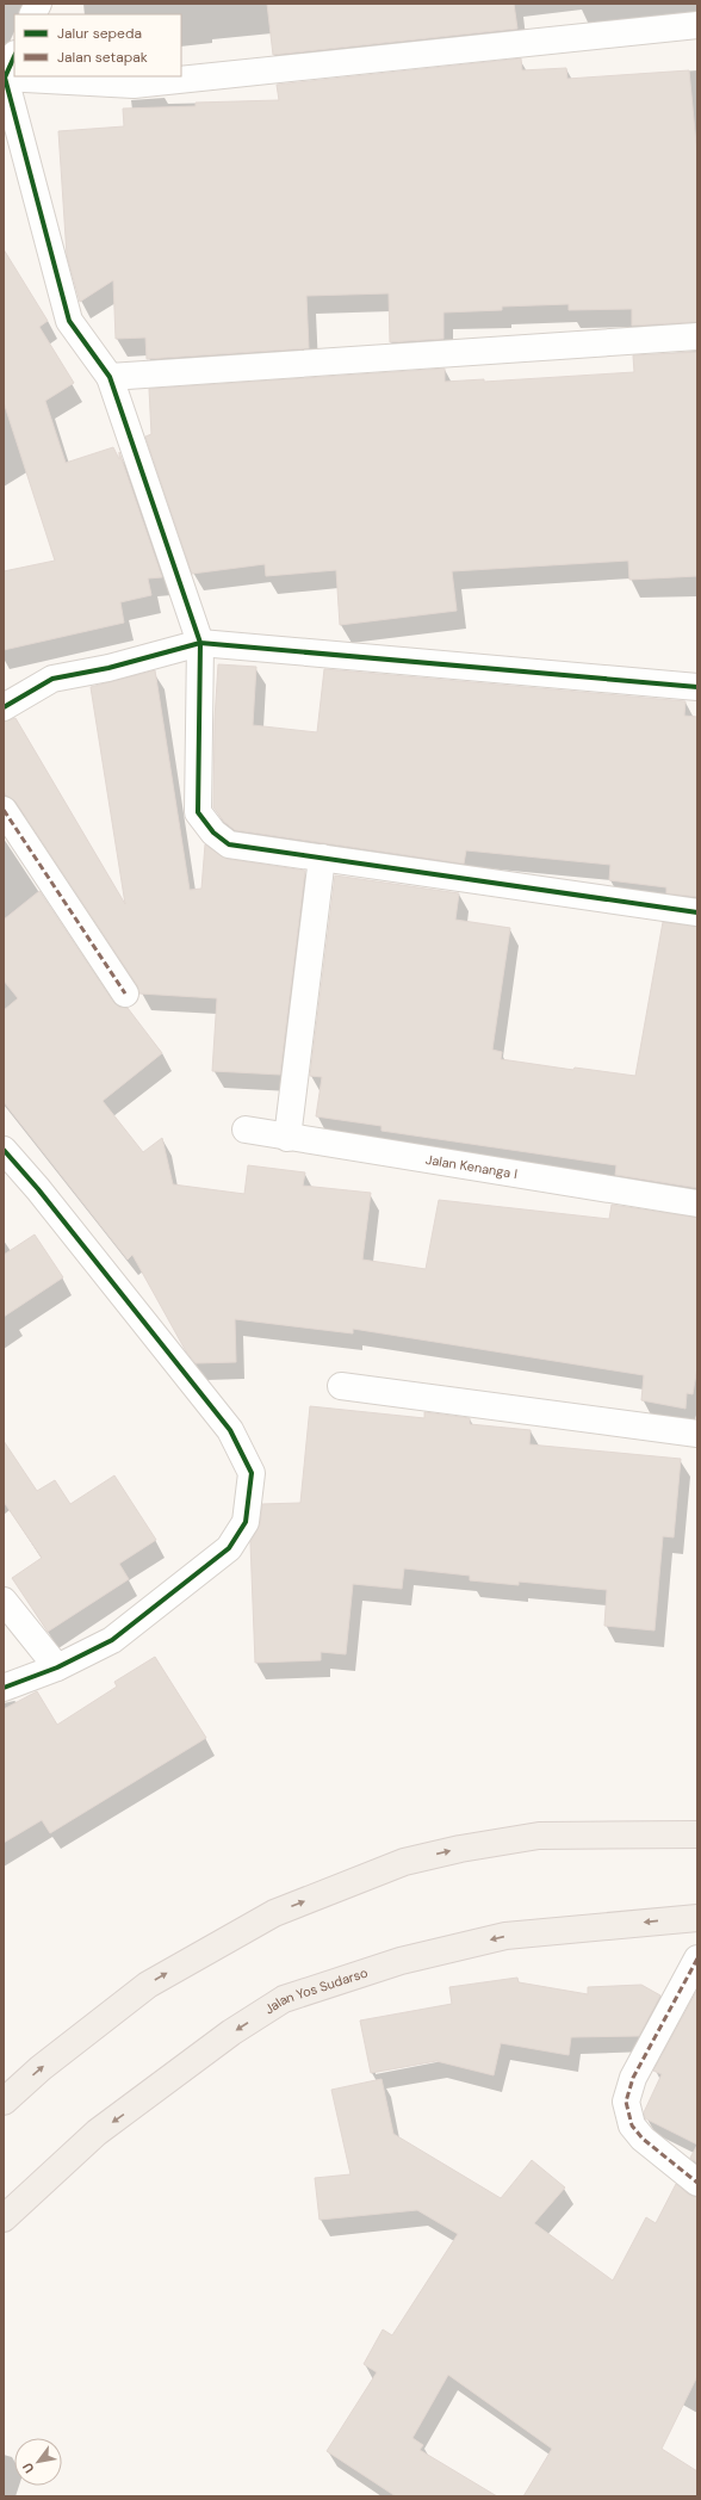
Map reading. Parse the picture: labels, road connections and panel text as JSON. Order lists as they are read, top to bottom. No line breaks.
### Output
{"streets":{"main road":["Jalan Yos Sudarso"],"street":["Jalan Kenanga I"]},"legend":["Jalur sepeda","Jalan setapak"],"north":"bottom left"}
